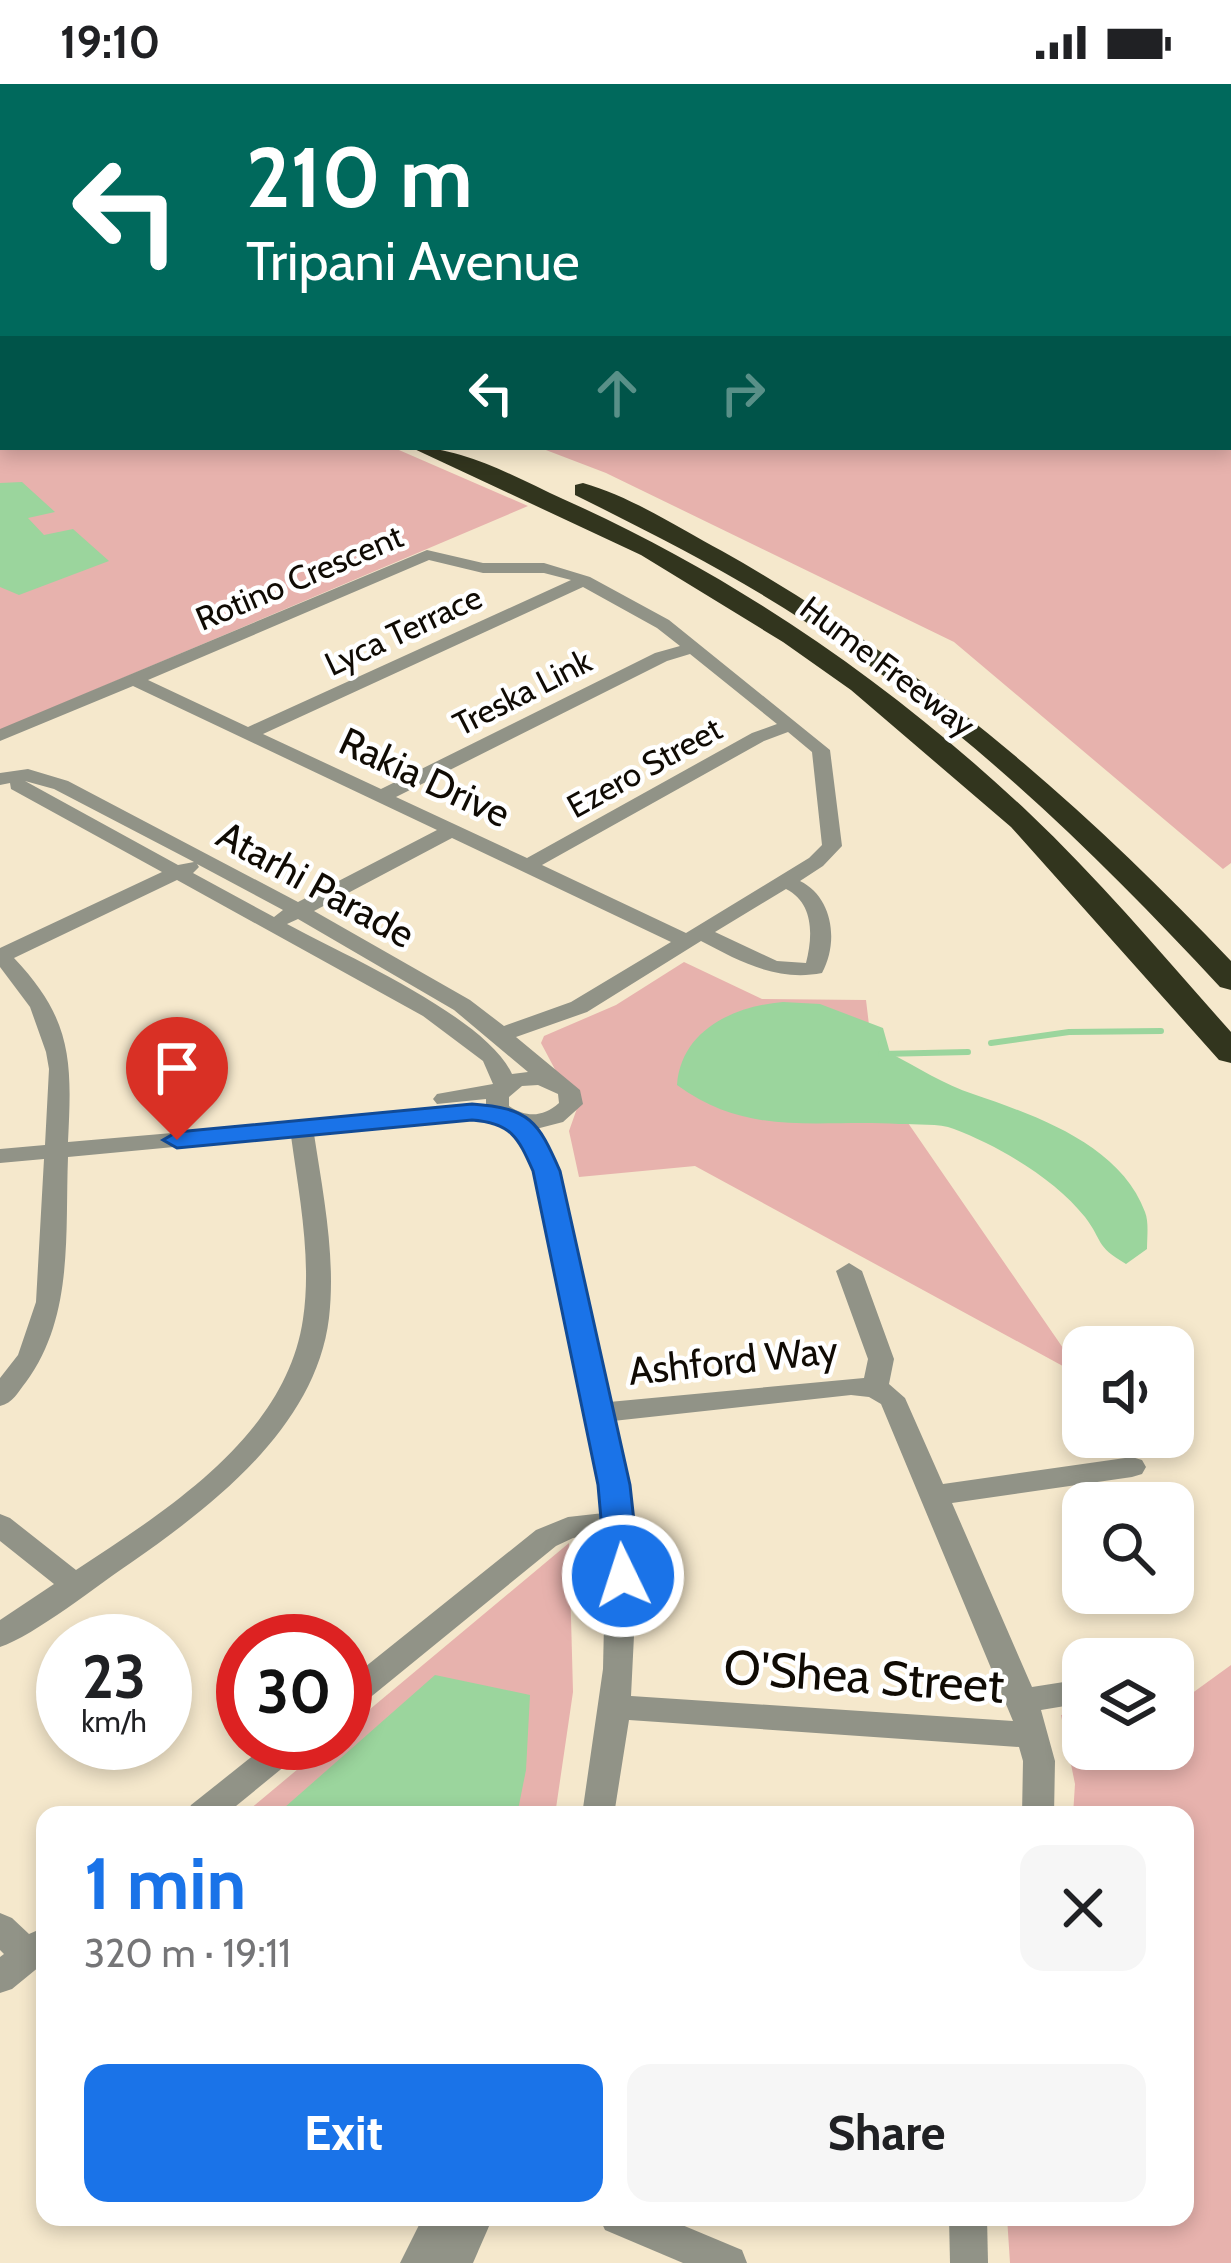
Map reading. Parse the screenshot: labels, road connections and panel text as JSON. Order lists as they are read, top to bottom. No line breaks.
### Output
{"streets":{"highway":["Hume Freeway"],"street":["Rotino Crescent","Lyca Terrace","Treska Link","Ezero Street","Rakia Drive","Atarhi Parade","Ashford Way","O'Shea Street"]},"crossings":[["Rotino Crescent","Lyca Terrace"],["Rotino Crescent","Treska Link"],["Rotino Crescent","Ezero Street"],["Rotino Crescent","Rakia Drive"],["Rotino Crescent","Atarhi Parade"],["Lyca Terrace","Rakia Drive"],["Treska Link","Rakia Drive"],["Ezero Street","Rakia Drive"]],"page":{"status":"19:10","turn":["210 m","Tripani Avenue"],"speed":"23 km/h","limit":"30","heading":["1 min","320 m · 19:11"],"buttons":["Exit","Share"]}}
